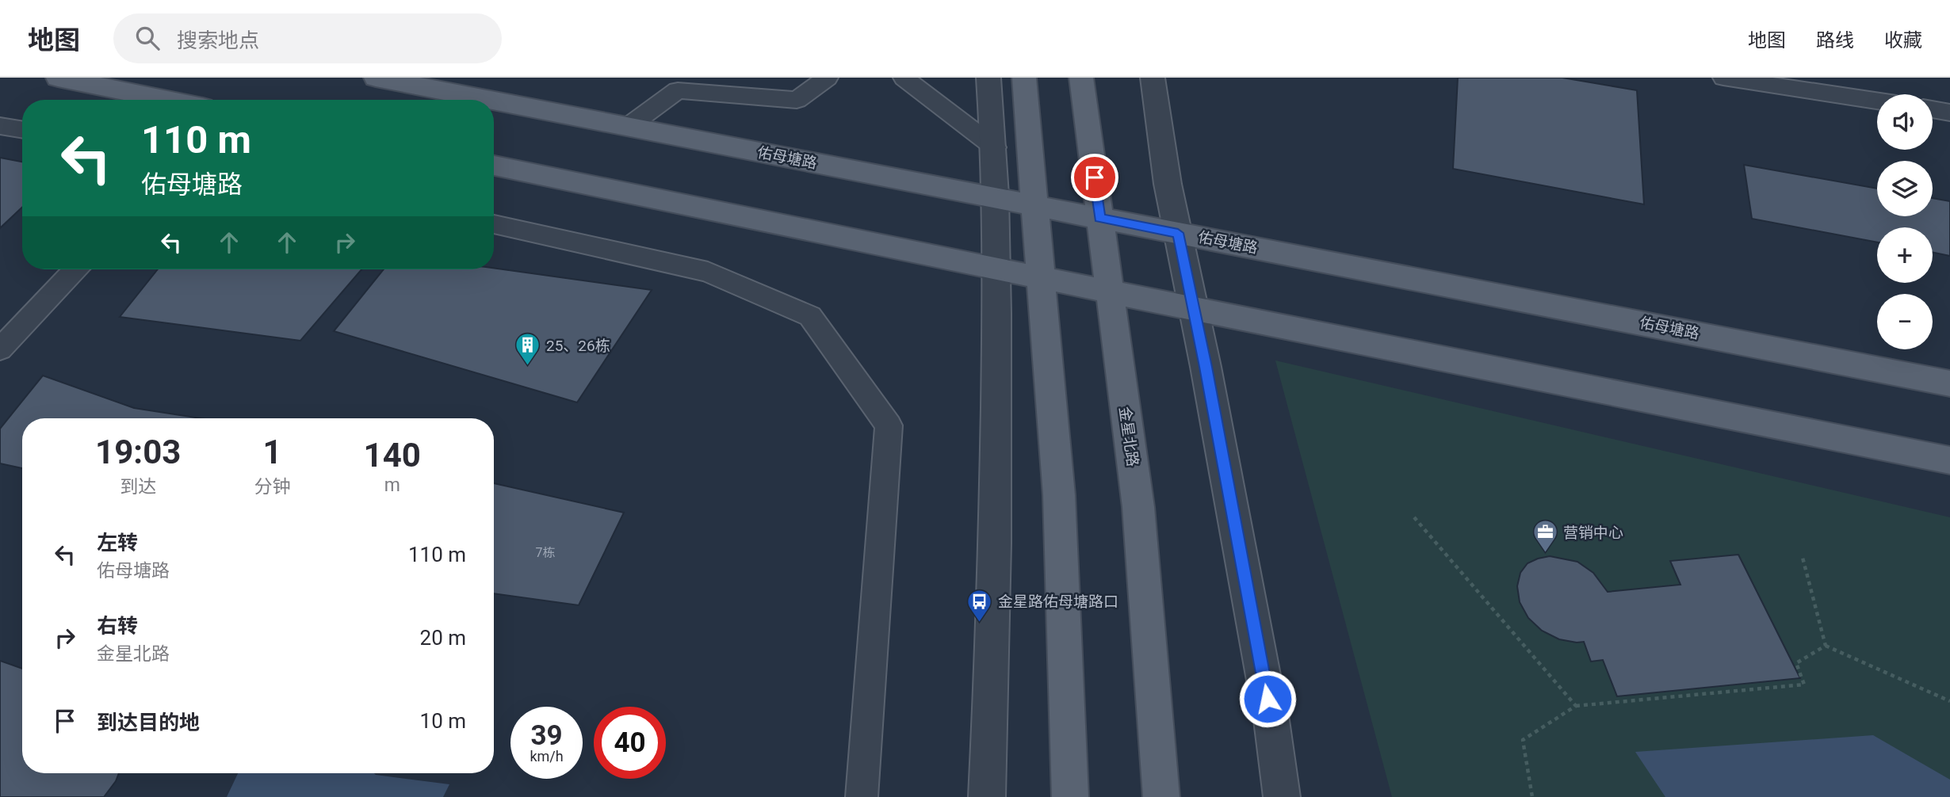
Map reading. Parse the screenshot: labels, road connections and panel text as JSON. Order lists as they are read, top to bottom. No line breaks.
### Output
{"streets":{"main road":["佑母塘路","金星北路"]},"crossings":[["佑母塘路","金星北路"]],"places":{"building":["25、26栋"],"office":["营销中心"],"bus stop":["金星路佑母塘路口"]},"house_numbers":["7栋"],"page":{"header":"地图","search":"搜索地点","nav":["地图","路线","收藏"],"map_buttons":["+","−"],"turn":["110 m","佑母塘路"],"eta":["19:03","到达","1","分钟","140","m"],"list":[{"name":"左转","note":"佑母塘路","value":"110 m"},{"name":"右转","note":"金星北路","value":"20 m"},{"name":"到达目的地","value":"10 m"}],"speed":"39 km/h","limit":"40"}}
